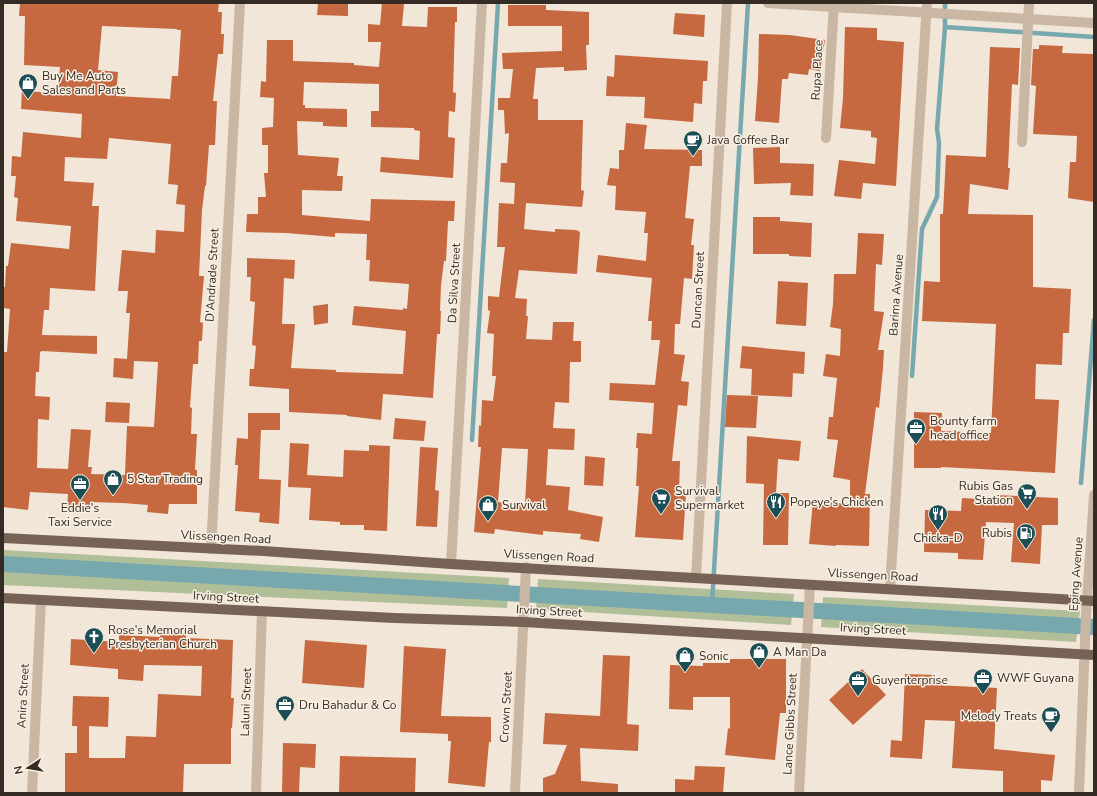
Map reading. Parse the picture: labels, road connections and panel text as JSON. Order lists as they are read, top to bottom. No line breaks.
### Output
{"streets":{"main road":["Vlissengen Road","Irving Street"],"street":["Rupa Place","D'Andrade Street","Da Silva Street","Duncan Street","Barima Avenue","Eping Avenue","Anira Street","Laluni Street","Crown Street","Lance Gibbs Street"]},"crossings":[["D'Andrade Street","Vlissengen Road"],["Da Silva Street","Vlissengen Road"],["Duncan Street","Vlissengen Road"],["Barima Avenue","Vlissengen Road"],["Vlissengen Road","Eping Avenue"],["Vlissengen Road","Crown Street"],["Vlissengen Road","Lance Gibbs Street"],["Eping Avenue","Irving Street"],["Irving Street","Anira Street"],["Irving Street","Laluni Street"],["Irving Street","Crown Street"],["Irving Street","Lance Gibbs Street"]],"places":{"shop":["Buy Me Auto Sales and Parts","5 Star Trading","Survival","A Man Da","Sonic"],"cafe":["Java Coffee Bar","Melody Treats"],"office":["Bounty farm head office","Eddie's Taxi Service","WWF Guyana","Guyenterprise","Dru Bahadur & Co"],"supermarket":["Rubis Gas Station","Survival Supermarket"],"restaurant":["Popeye's Chicken","Chicka-D"],"fuel station":["Rubis"],"church":["Rose's Memorial Presbyterian Church"]},"north":"left"}
